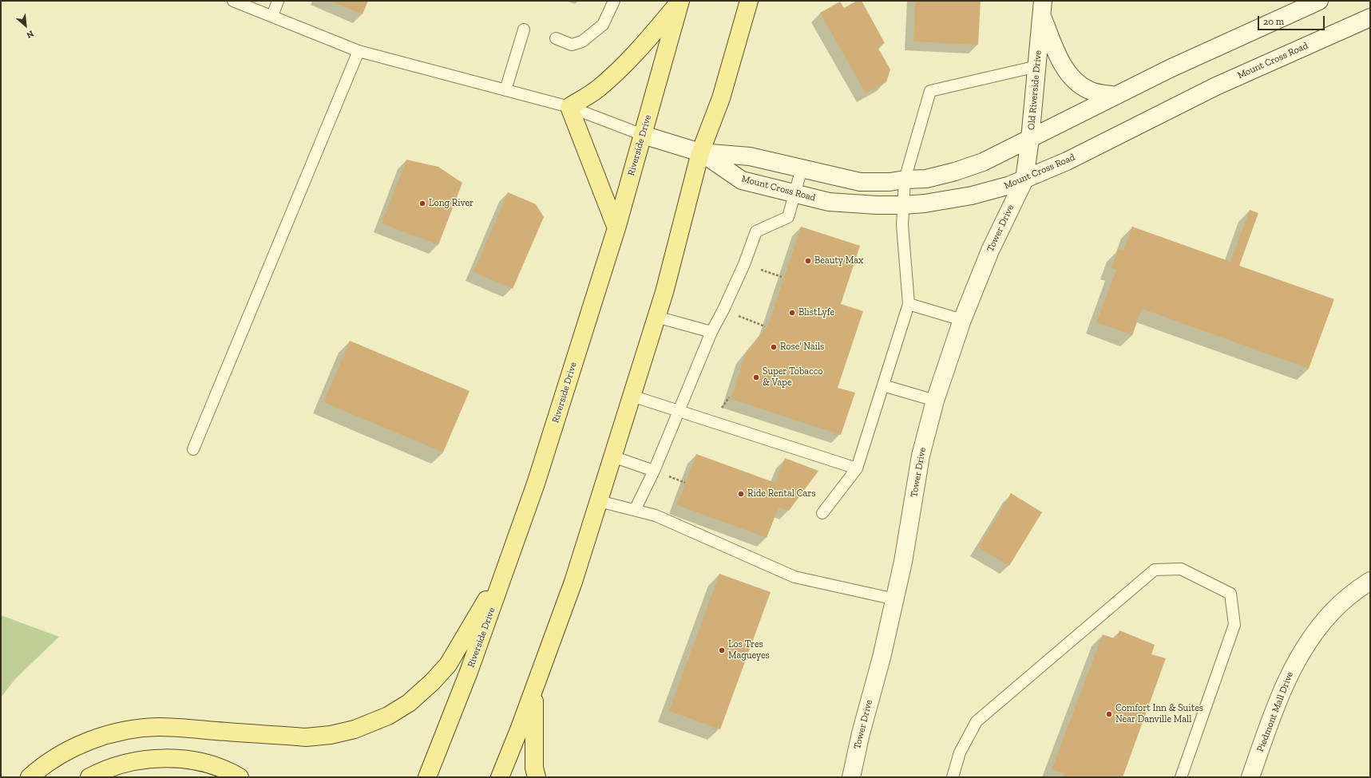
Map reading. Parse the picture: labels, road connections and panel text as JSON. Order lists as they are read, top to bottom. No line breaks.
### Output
{"streets":{"main road":["Mount Cross Road","Old Riverside Drive","Riverside Drive","Tower Drive","Piedmont Mall Drive"]},"crossings":[["Mount Cross Road","Old Riverside Drive"],["Mount Cross Road","Tower Drive"],["Old Riverside Drive","Tower Drive"]],"places":["Long River","Beauty Max","BlistLyfe","Rose' Nails","Super Tobacco & Vape","Ride Rental Cars","Los Tres Magueyes","Comfort Inn & Suites Near Danville Mall"],"scale_bar":"20 m","north":"bottom right"}
